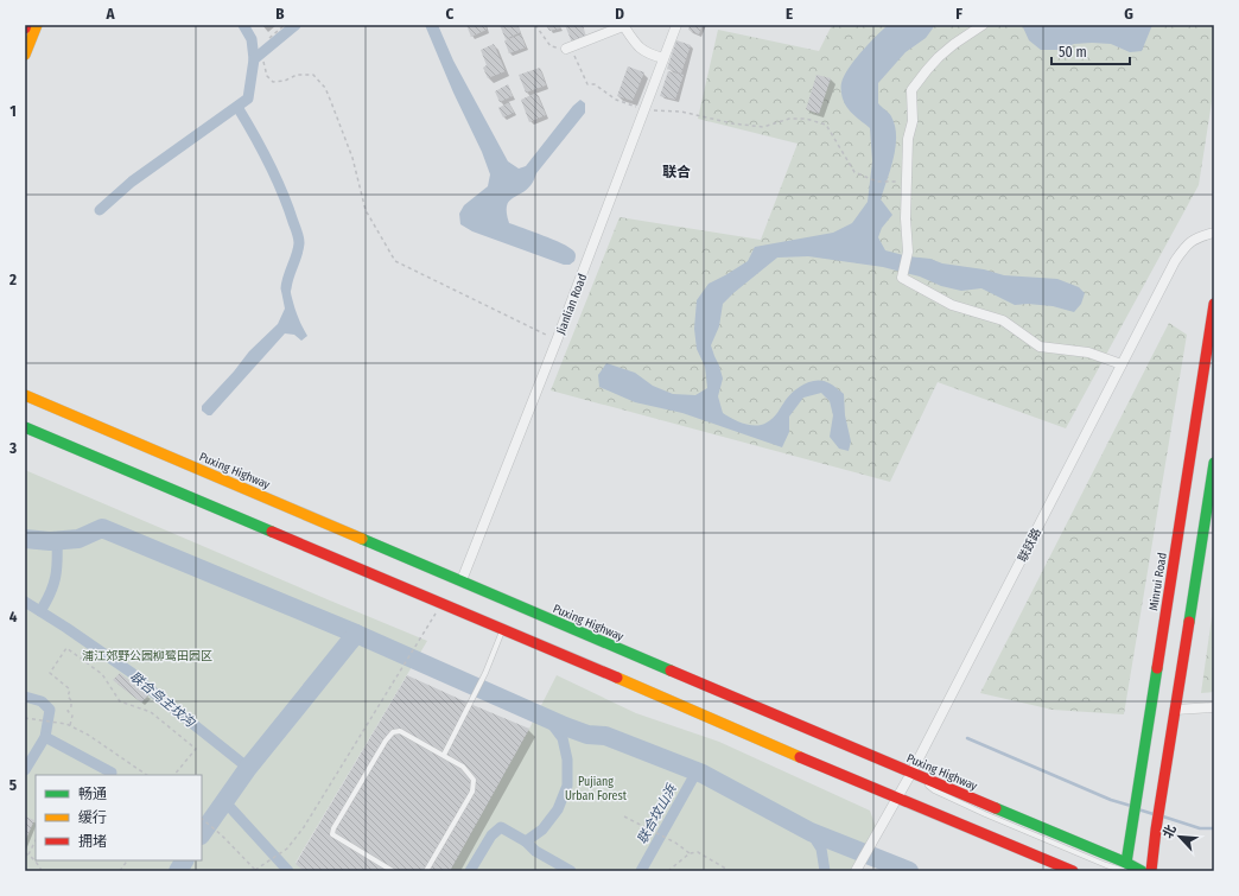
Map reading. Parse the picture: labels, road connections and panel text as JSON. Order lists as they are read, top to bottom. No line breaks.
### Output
{"streets":{"main road":["Puxing Highway","Minrui Road"],"street":["Jianlian Road","联跃路"]},"crossings":[["Jianlian Road","Puxing Highway"],["Puxing Highway","联跃路"],["Puxing Highway","Minrui Road"]],"districts":["联合"],"water":["联合鸟主坟沟","联合坟山浜"],"parks":["浦江郊野公园柳鹭田园区","Pujiang Urban Forest"],"legend":["畅通","缓行","拥堵"],"scale_bar":"50 m","north":"top left","grid":{"columns":["A","B","C","D","E","F","G"],"rows":["1","2","3","4","5"]}}
